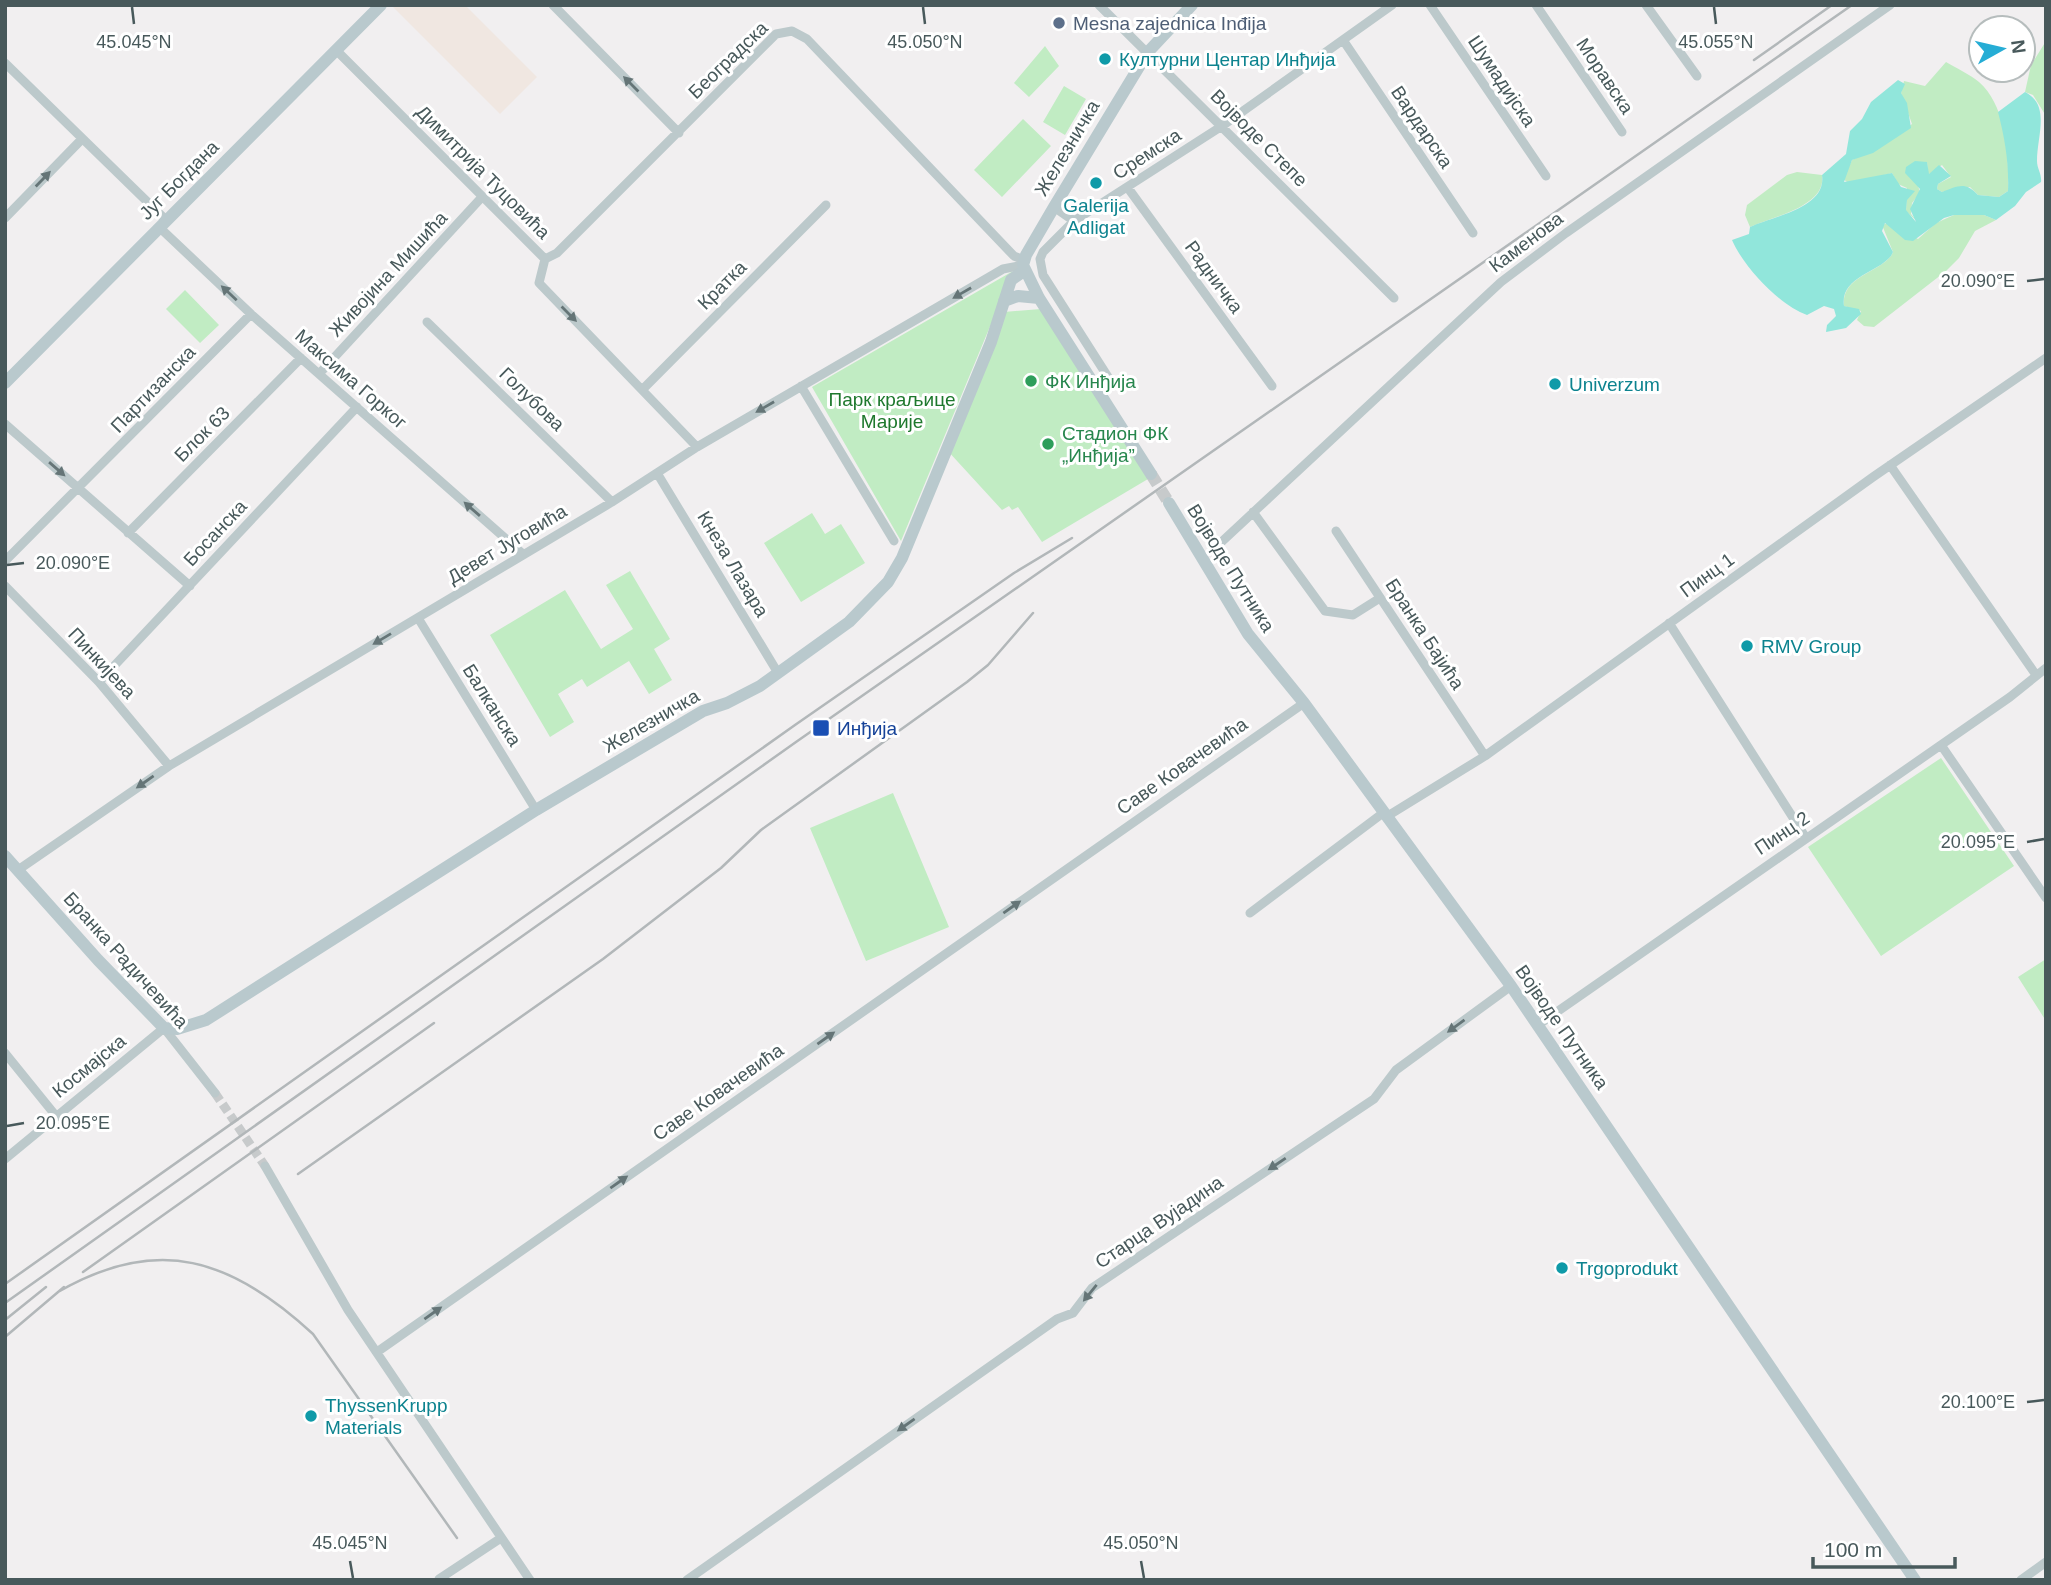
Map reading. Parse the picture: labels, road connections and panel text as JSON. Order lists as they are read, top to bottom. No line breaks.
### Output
{"streets":{"street":["Београдска","Моравска","Шумадијска","Вардарска","Војводе Степе","Железничка","Сремска","Димитрија Туцовића","Југ Богдана","Каменова","Живојина Мишића","Радничка","Кратка","Максима Горког","Партизанска","Голубова","Блок 63","Босанска","Девет Југовића","Кнеза Лазара","Војводе Путника","Пинц 1","Бранка Бајића","Пинкијева","Балканска","Саве Ковачевића","Пинц 2","Бранка Радичевића","Космајска","Старца Вујадина"]},"crossings":[["Београдска","Железничка"],["Београдска","Димитрија Туцовића"],["Београдска","Девет Југовића"],["Вардарска","Сремска"],["Војводе Степе","Железничка"],["Војводе Степе","Сремска"],["Железничка","Девет Југовића"],["Железничка","Кнеза Лазара"],["Железничка","Балканска"],["Железничка","Бранка Радичевића"],["Железничка","Космајска"],["Сремска","Радничка"],["Димитрија Туцовића","Југ Богдана"],["Димитрија Туцовића","Живојина Мишића"],["Димитрија Туцовића","Кратка"],["Димитрија Туцовића","Девет Југовића"],["Југ Богдана","Максима Горког"],["Живојина Мишића","Максима Горког"],["Максима Горког","Партизанска"],["Максима Горког","Блок 63"],["Максима Горког","Босанска"],["Максима Горког","Девет Југовића"],["Голубова","Девет Југовића"],["Босанска","Пинкијева"],["Девет Југовића","Кнеза Лазара"],["Девет Југовића","Пинкијева"],["Девет Југовића","Балканска"],["Девет Југовића","Бранка Радичевића"],["Војводе Путника","Пинц 1"],["Војводе Путника","Саве Ковачевића"],["Војводе Путника","Пинц 2"],["Војводе Путника","Старца Вујадина"],["Пинц 1","Бранка Бајића"],["Бранка Радичевића","Космајска"]],"one_way":["Максима Горког","Девет Југовића","Саве Ковачевића","Старца Вујадина"],"parks":["Парк краљице Марије"],"places":{"other":["Mesna zajednica Inđija","Културни Центар Инђија","Galerija Adligat","ФК Инђија","Univerzum","Стадион ФК „Инђија”","RMV Group","Trgoprodukt","ThyssenKrupp Materials"],"transit":["Инђија"]},"scale_bar":"100 m","north":"right","coordinates":["45.045°N","45.050°N","45.055°N","20.090°E","20.095°E","20.100°E"]}
